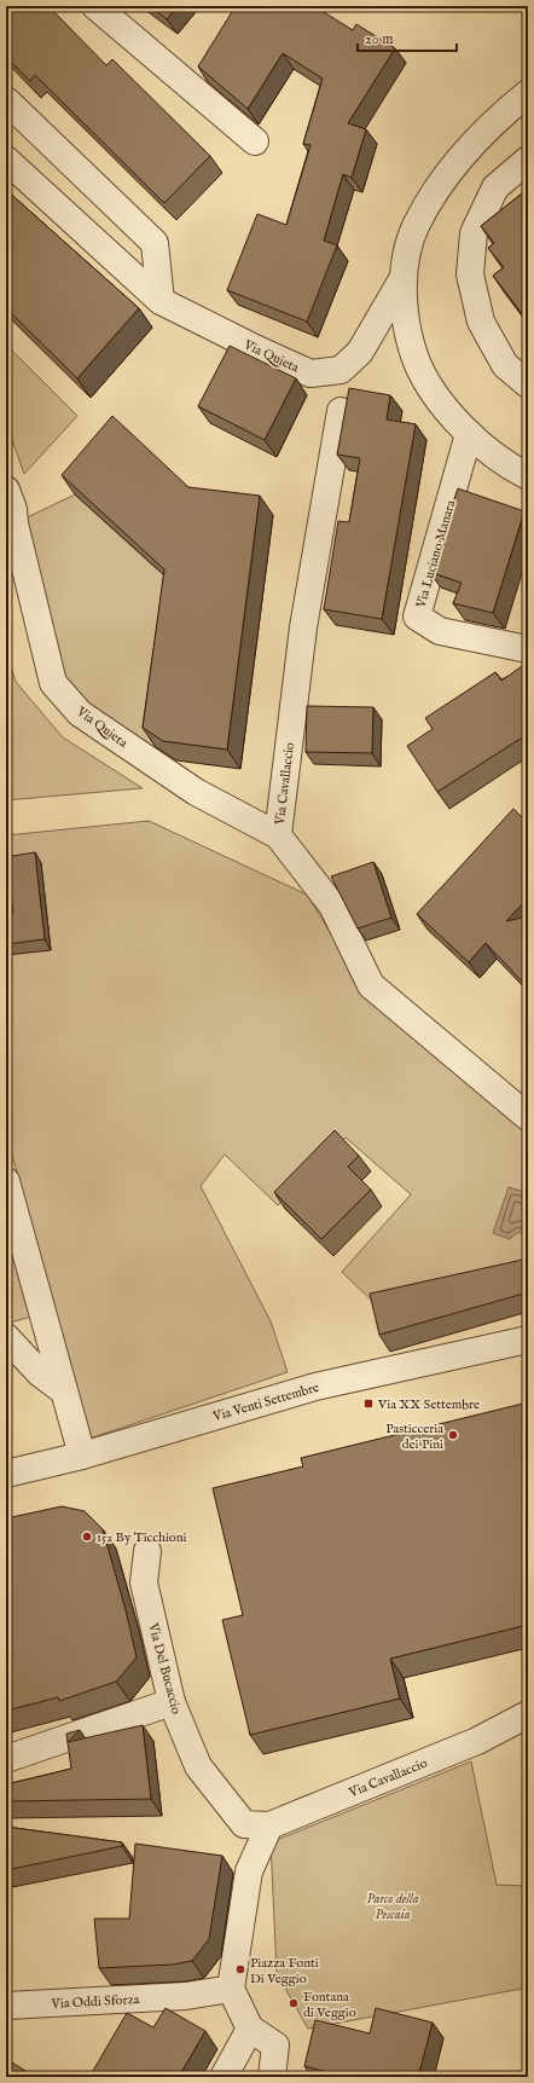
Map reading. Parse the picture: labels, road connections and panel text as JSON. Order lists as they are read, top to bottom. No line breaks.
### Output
{"streets":{"street":["Via Quieta","Via Luciano Manara","Via Cavallaccio","Via Venti Settembre","Via Del Bucaccio","Via Oddi Sforza"]},"crossings":[["Via Quieta","Via Cavallaccio"],["Via Cavallaccio","Via Del Bucaccio"]],"parks":["Parco della Pescaia"],"places":{"transit":["Via XX Settembre"],"other":["Pasticceria dei Pini","152 By Ticchioni","Piazza Fonti Di Veggio","Fontana di Veggio"]},"scale_bar":"20 m"}
